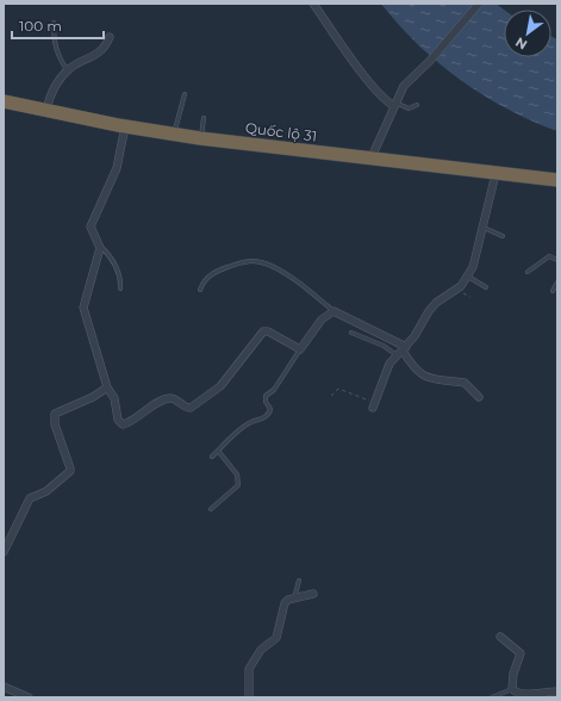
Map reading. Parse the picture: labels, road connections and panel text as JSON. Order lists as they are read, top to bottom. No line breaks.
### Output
{"streets":{"highway":["Quốc lộ 31"]},"scale_bar":"100 m","north":"bottom left"}
